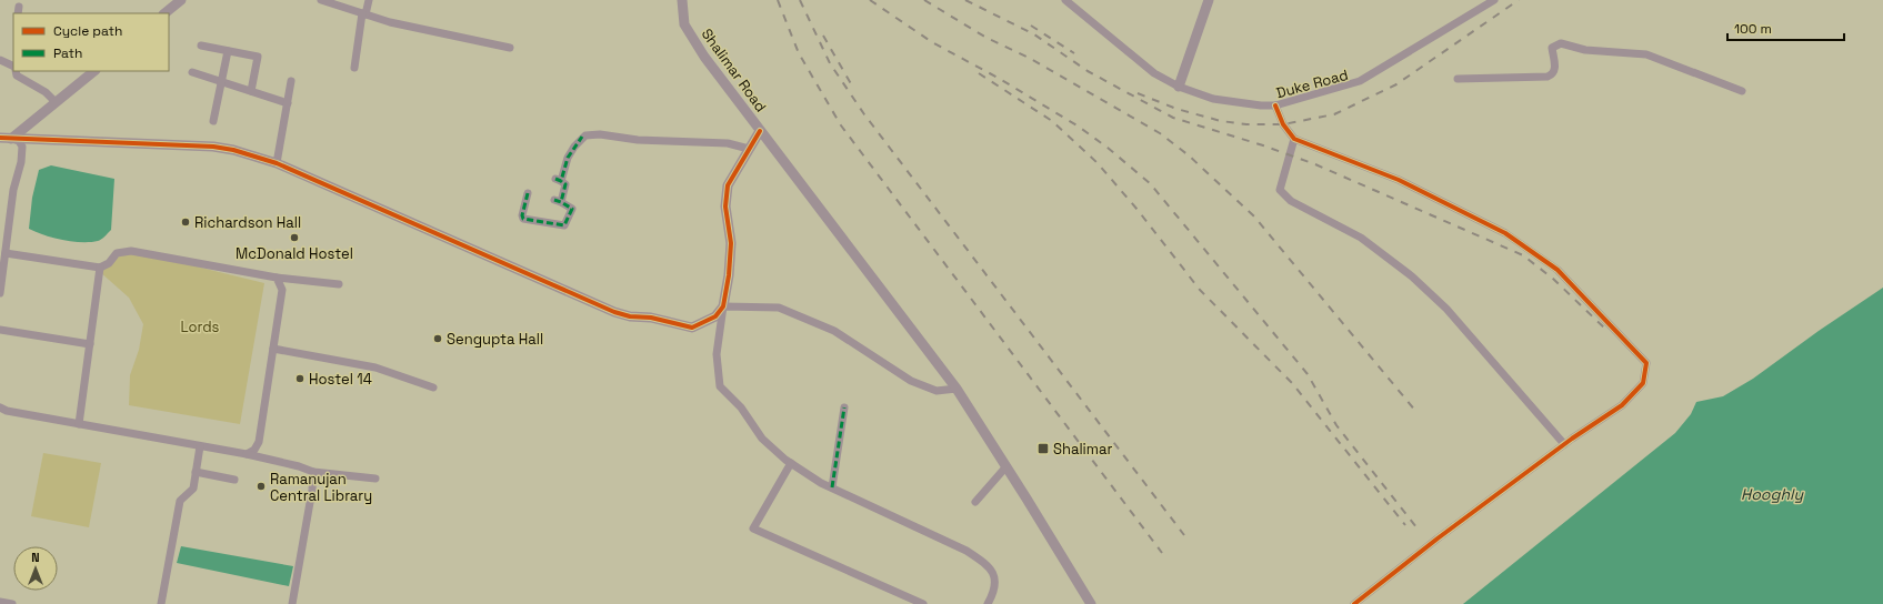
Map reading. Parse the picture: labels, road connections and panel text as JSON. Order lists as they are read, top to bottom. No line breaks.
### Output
{"streets":{"street":["Shalimar Road","Duke Road"]},"water":["Hooghly"],"parks":["Lords"],"places":{"other":["Richardson Hall","McDonald Hostel","Sengupta Hall","Hostel 14","Ramanujan Central Library"],"transit":["Shalimar"]},"legend":["Cycle path","Path"],"scale_bar":"100 m","north":"top"}
